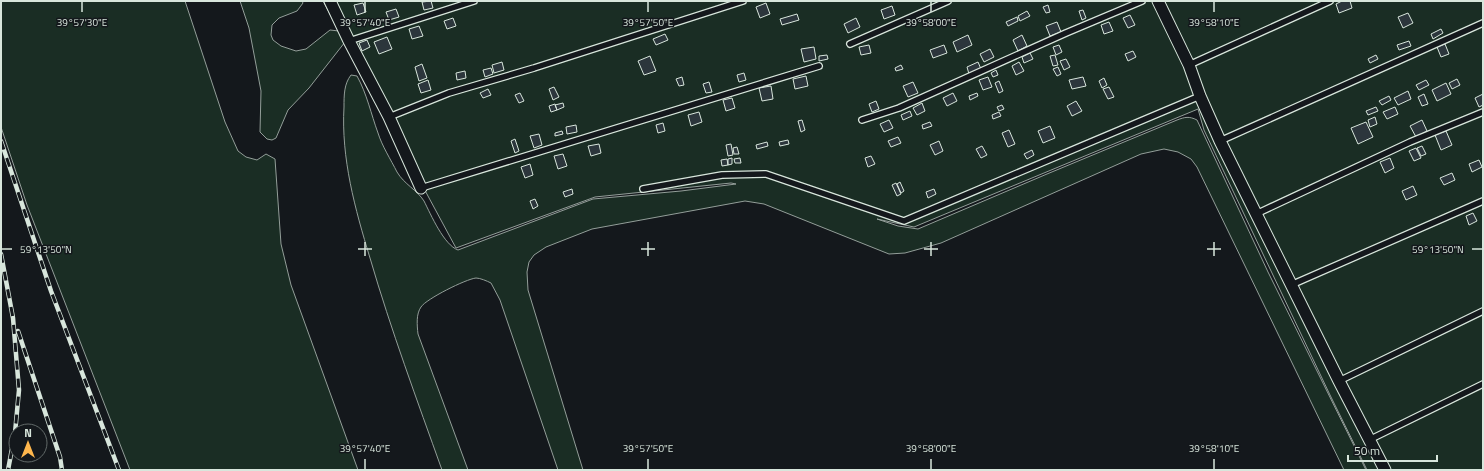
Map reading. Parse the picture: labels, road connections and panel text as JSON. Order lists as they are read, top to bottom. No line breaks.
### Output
{"scale_bar":"50 m","north":"top","coordinates":["39°57'30\"E","39°57'40\"E","39°57'50\"E","39°58'00\"E","39°58'10\"E","59°13'50\"N"]}
